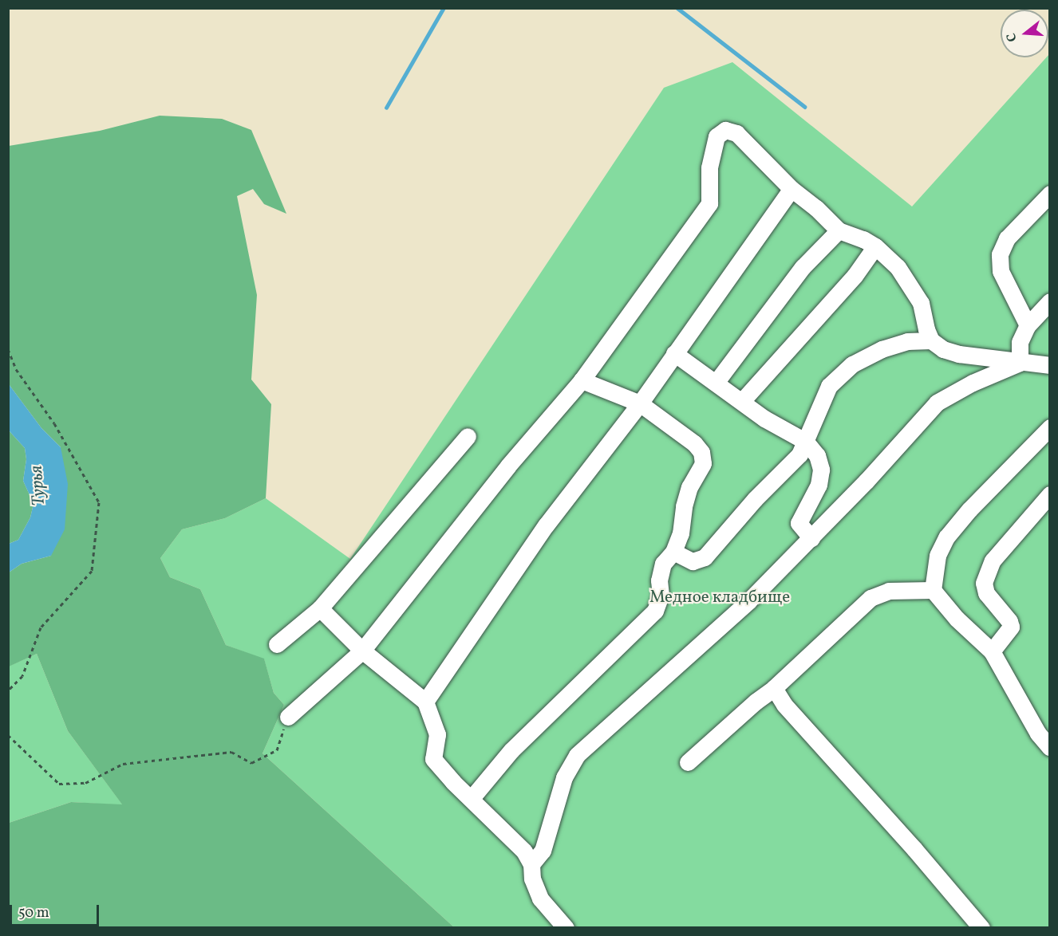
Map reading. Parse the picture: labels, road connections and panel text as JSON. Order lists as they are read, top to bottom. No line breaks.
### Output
{"water":["Турья"],"parks":["Медное кладбище"],"scale_bar":"50 m","north":"left"}
